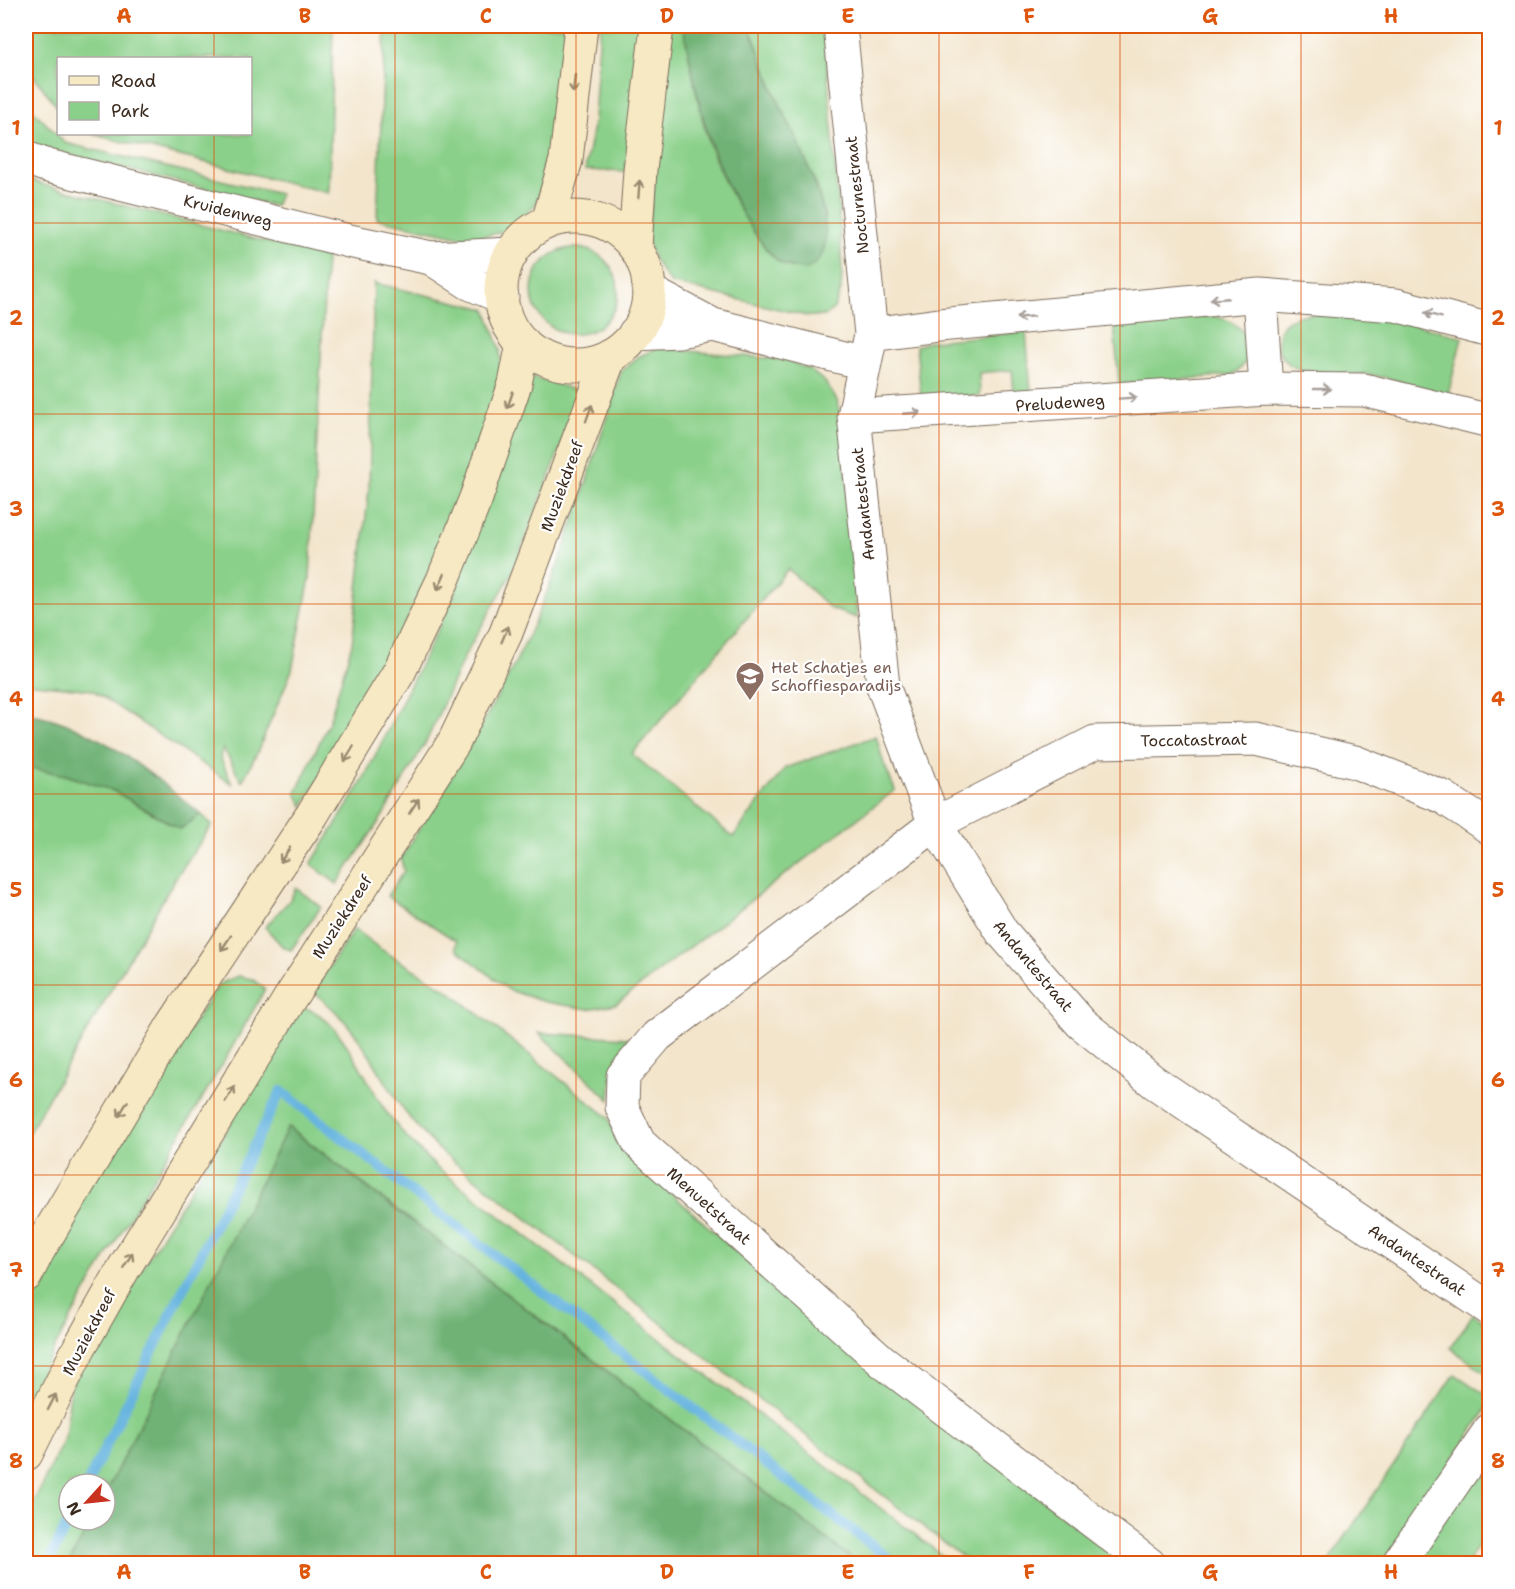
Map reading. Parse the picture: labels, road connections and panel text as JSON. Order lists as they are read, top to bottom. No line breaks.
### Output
{"streets":{"main road":["Muziekdreef"],"street":["Nocturnestraat","Kruidenweg","Preludeweg","Andantestraat","Toccatastraat","Menuetstraat"]},"crossings":[["Nocturnestraat","Andantestraat"],["Kruidenweg","Muziekdreef"],["Preludeweg","Andantestraat"],["Andantestraat","Toccatastraat"],["Andantestraat","Menuetstraat"],["Toccatastraat","Menuetstraat"]],"places":{"school or university":["Het Schatjes en Schoffiesparadijs"]},"legend":["Road","Park"],"north":"bottom left","grid":{"columns":["A","B","C","D","E","F","G","H"],"rows":["1","2","3","4","5","6","7","8"]}}
